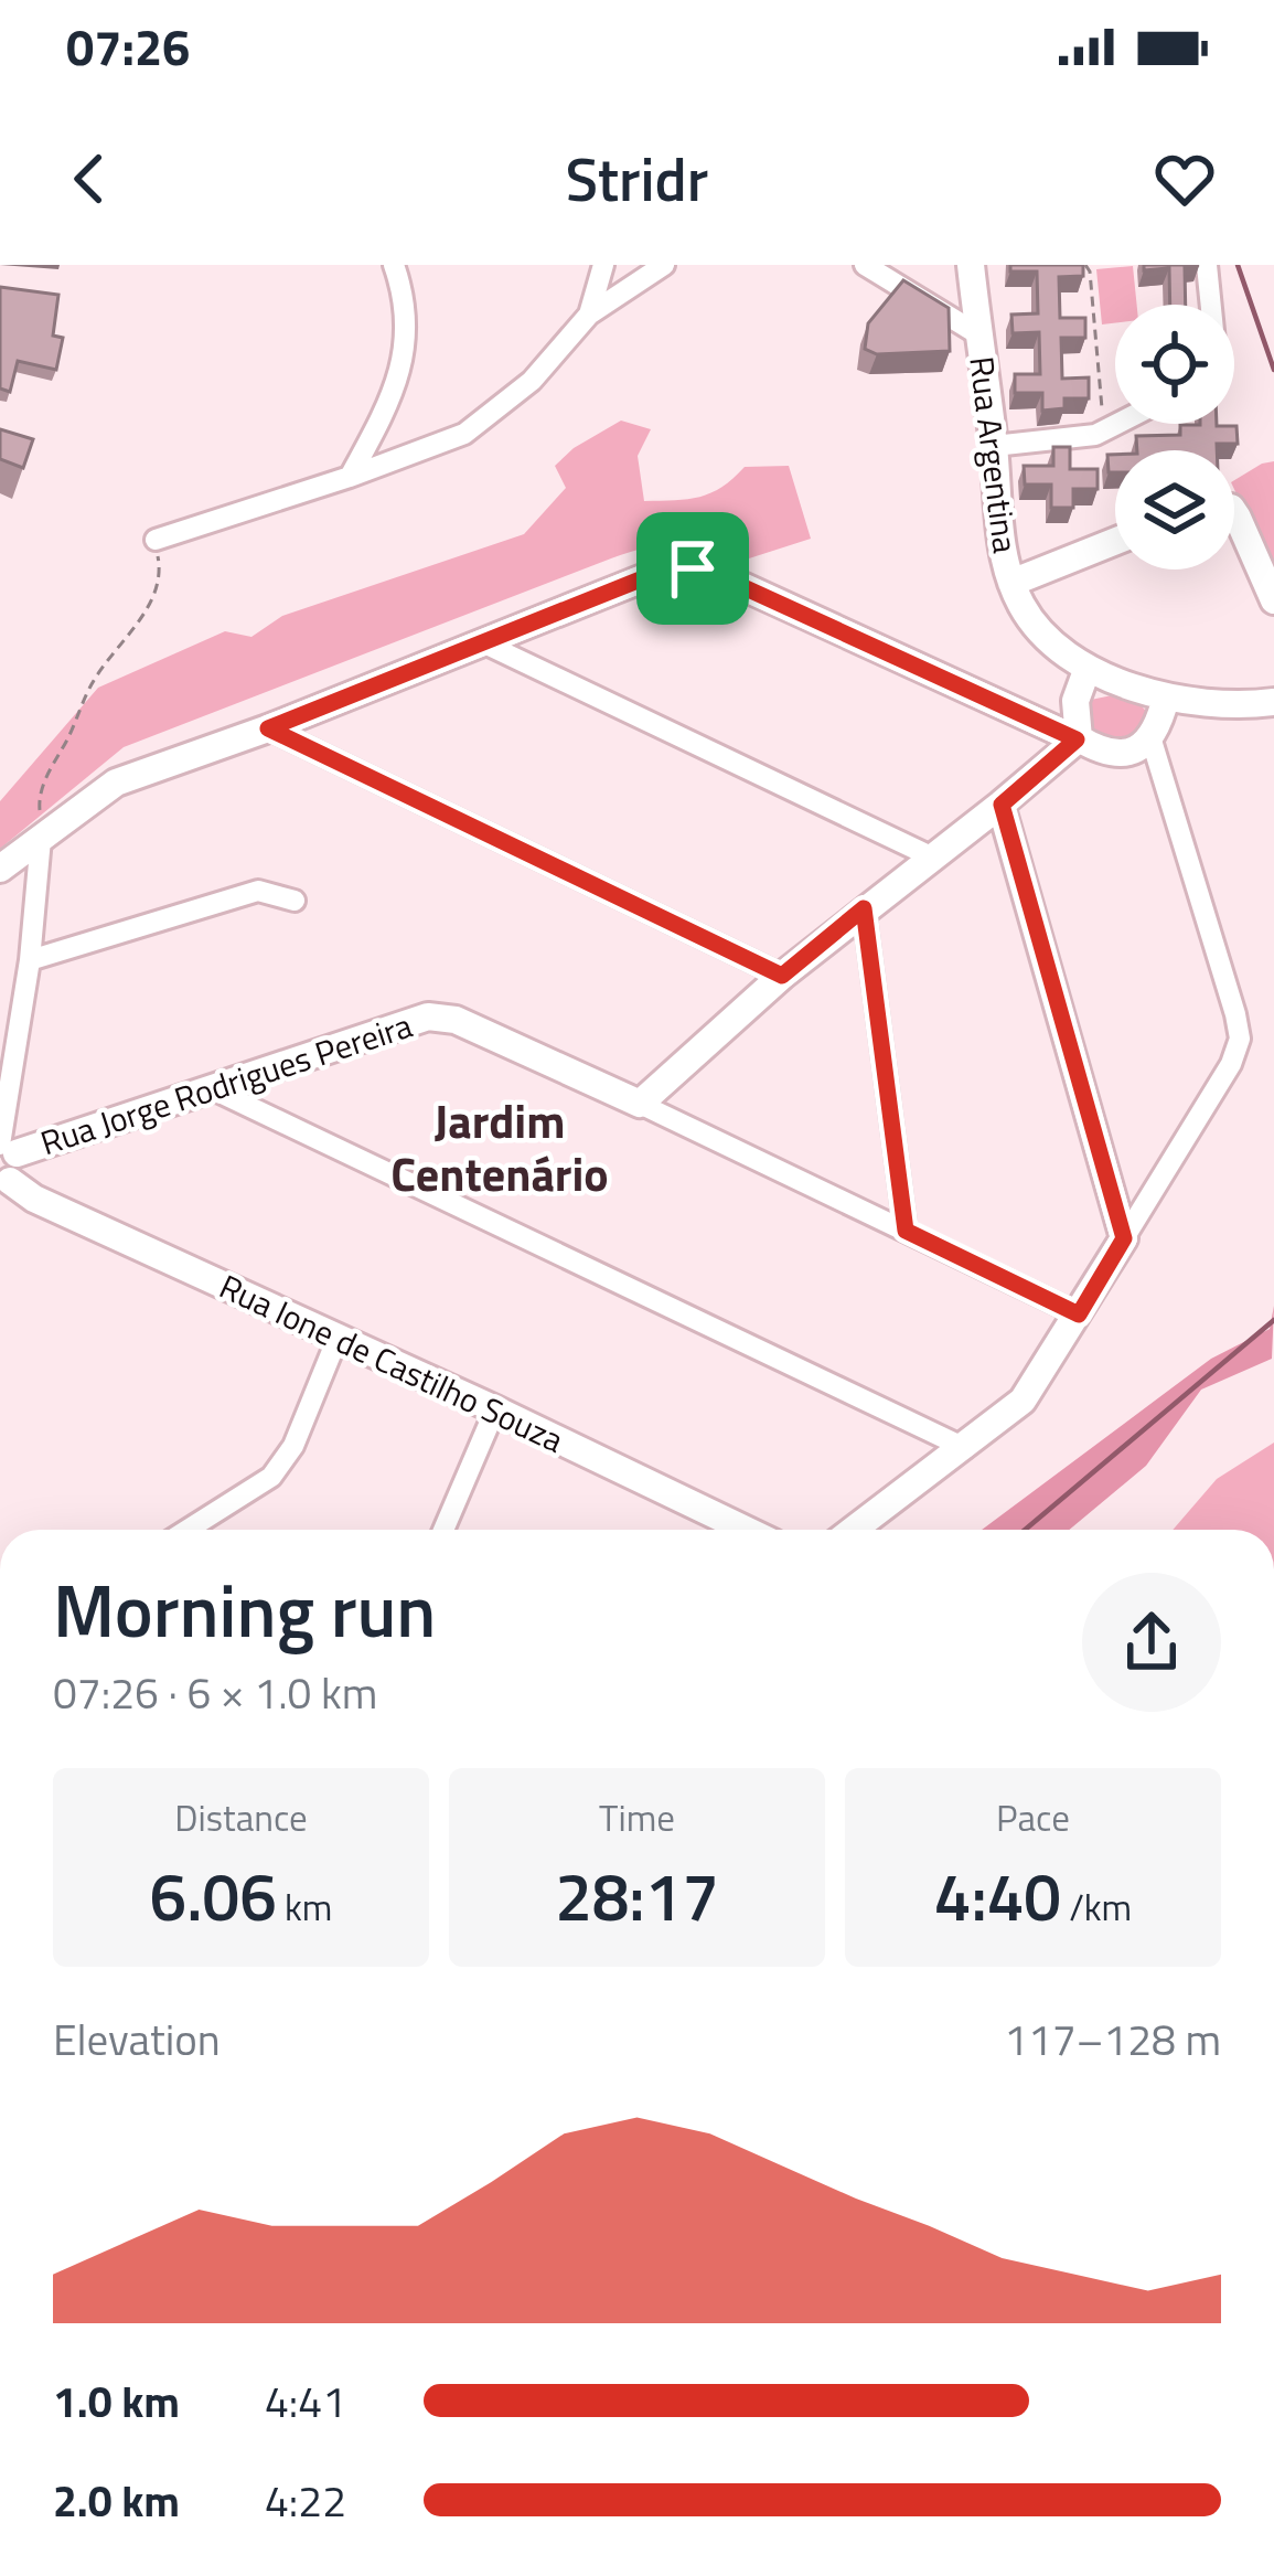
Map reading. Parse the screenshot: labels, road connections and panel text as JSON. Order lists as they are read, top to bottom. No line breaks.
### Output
{"streets":{"street":["Rua Argentina","Rua Jorge Rodrigues Pereira","Rua Ione de Castilho Souza"]},"districts":["Jardim Centenário"],"page":{"status":"07:26","header":"Stridr","heading":["Morning run","07:26 · 6 × 1.0 km"],"stats":[["Distance","6.06 km"],["Time","28:17"],["Pace","4:40 /km"]],"chart":["Elevation","117–128 m"],"list":[{"name":"1.0 km","note":"4:41"},{"name":"2.0 km","note":"4:22"}]}}
